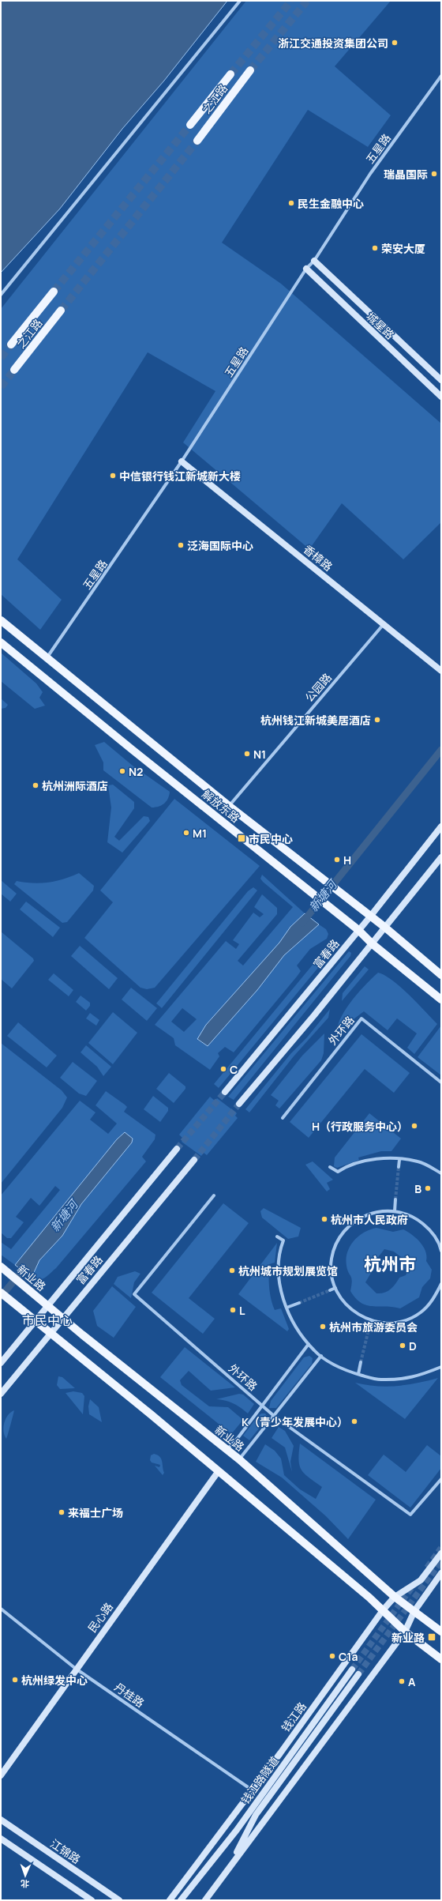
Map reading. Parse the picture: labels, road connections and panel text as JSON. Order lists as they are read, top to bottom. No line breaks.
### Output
{"streets":{"main road":["之江路","城星路","香樟路","解放东路","富春路","新业路","民心路","钱江路","钱江路隧道","江锦路"],"street":["五星路","公园路","外环路","丹桂路"]},"crossings":[["五星路","城星路"],["五星路","香樟路"],["五星路","解放东路"],["香樟路","公园路"],["公园路","解放东路"],["解放东路","富春路"],["富春路","新业路"],["新业路","钱江路"],["民心路","丹桂路"],["丹桂路","钱江路"]],"districts":["杭州市","市民中心"],"water":["新塘河"],"places":{"other":["浙江交通投资集团公司","瑞晶国际","民生金融中心","荣安大厦","中信银行钱江新城新大楼","泛海国际中心","杭州钱江新城美居酒店","N1","N2","杭州洲际酒店","M1","H","C","H（行政服务中心）","B","杭州市人民政府","杭州城市规划展览馆","L","杭州市旅游委员会","D","K（青少年发展中心）","来福士广场","C1a","杭州绿发中心","A"],"transit":["市民中心","新业路"]},"north":"bottom"}
